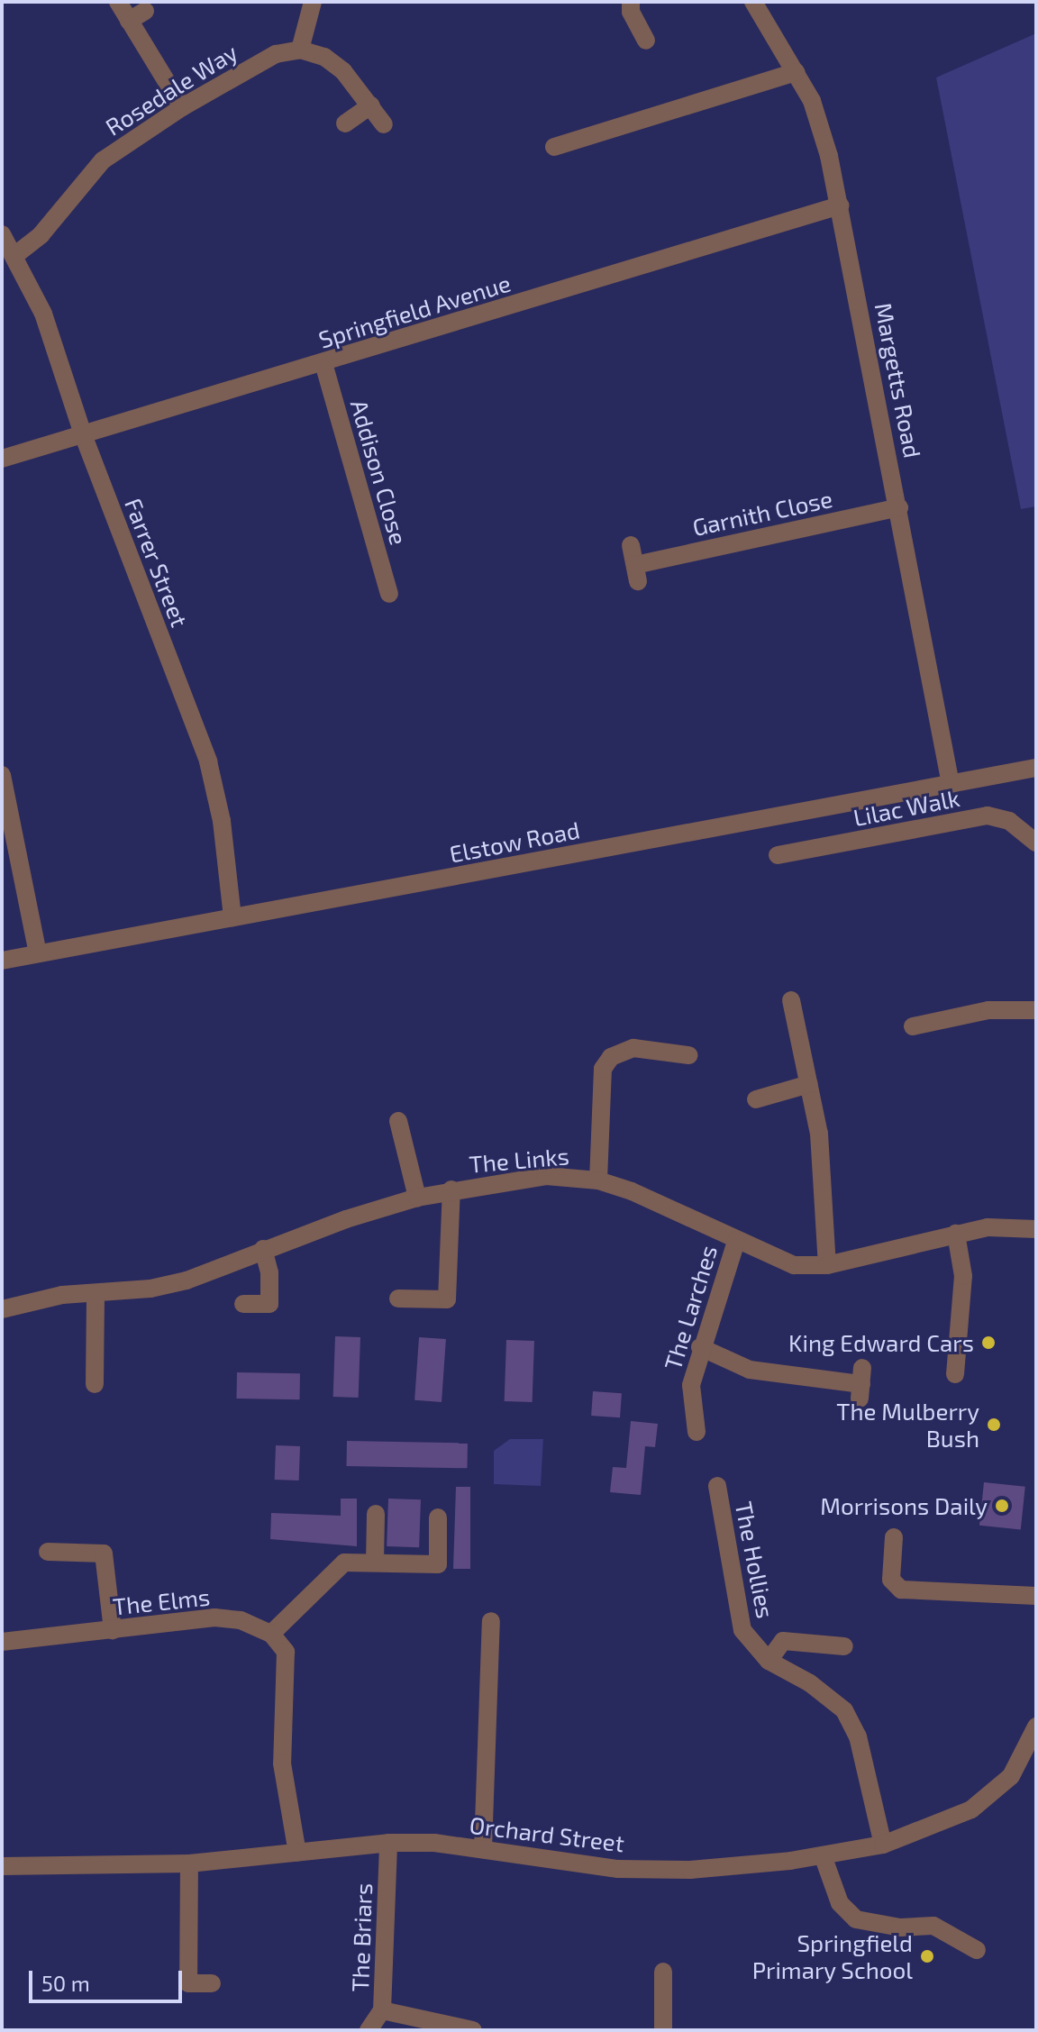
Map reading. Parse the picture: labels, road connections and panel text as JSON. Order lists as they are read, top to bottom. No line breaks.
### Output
{"streets":{"street":["Rosedale Way","Springfield Avenue","Margetts Road","Addison Close","Garnith Close","Farrer Street","Lilac Walk","Elstow Road","The Links","The Larches","The Hollies","The Elms","Orchard Street","The Briars"]},"crossings":[["Rosedale Way","Farrer Street"],["Springfield Avenue","Margetts Road"],["Springfield Avenue","Addison Close"],["Springfield Avenue","Farrer Street"],["Margetts Road","Garnith Close"],["Margetts Road","Elstow Road"],["Farrer Street","Elstow Road"],["The Links","The Larches"],["The Hollies","Orchard Street"],["Orchard Street","The Briars"]],"places":["King Edward Cars","The Mulberry Bush","Morrisons Daily","Springfield Primary School"],"scale_bar":"50 m"}
